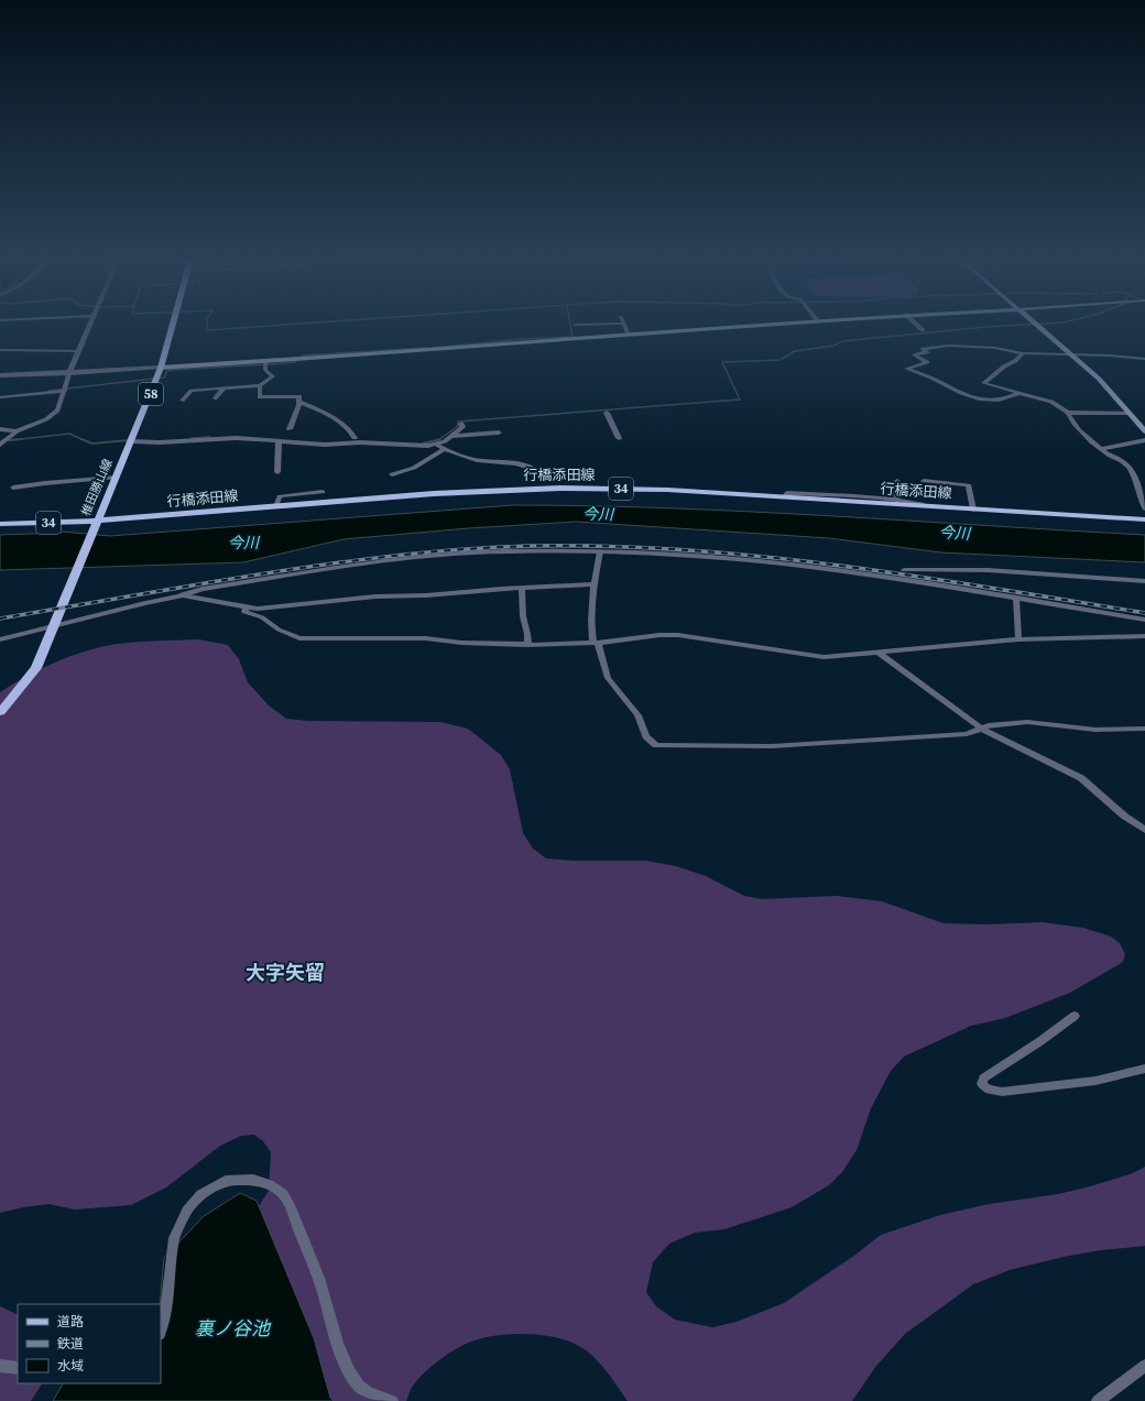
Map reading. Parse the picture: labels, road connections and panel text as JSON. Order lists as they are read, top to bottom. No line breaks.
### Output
{"streets":{"main road":["58","行橋添田線","椎田勝山線","34"]},"crossings":[["行橋添田線","椎田勝山線"]],"districts":["大字矢留"],"water":["今川","裏ノ谷池"],"legend":["道路","鉄道","水域"]}
